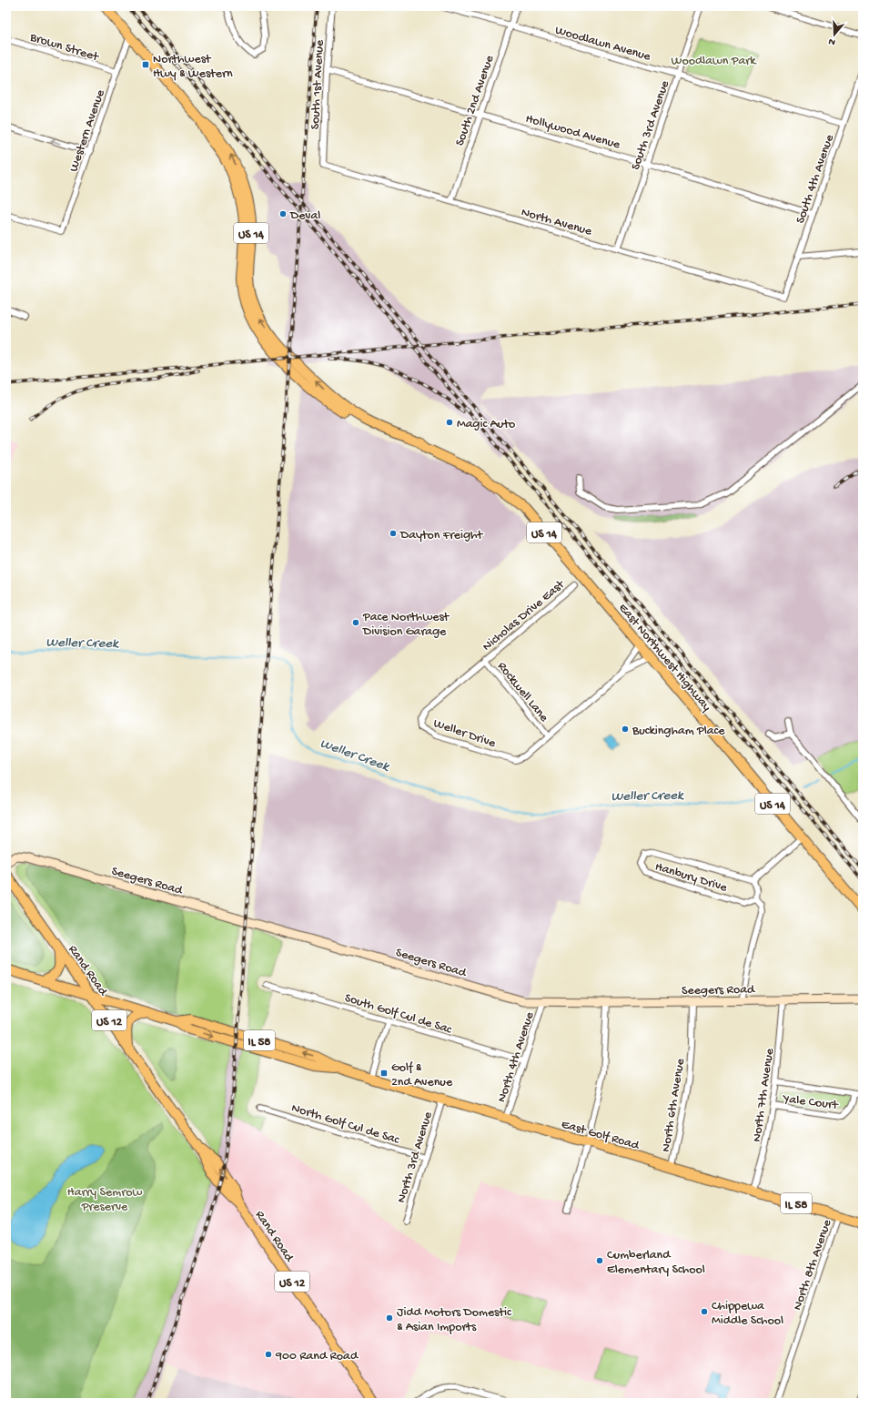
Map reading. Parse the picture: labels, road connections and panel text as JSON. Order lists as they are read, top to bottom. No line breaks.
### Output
{"streets":{"main road":["US 14","East Northwest Highway","Rand Road","US 12","IL 58","East Golf Road"],"street":["Woodlawn Avenue","Brown Street","South 1st Avenue","South 2nd Avenue","South 3rd Avenue","Western Avenue","Hollywood Avenue","South 4th Avenue","North Avenue","Nicholas Drive East","Rockwell Lane","Weller Drive","Hanbury Drive","Seegers Road","South Golf Cul de Sac","North 4th Avenue","North 7th Avenue","Yale Court","North 6th Avenue","North Golf Cul de Sac","North 3rd Avenue","North 8th Avenue"]},"crossings":[["Woodlawn Avenue","South 2nd Avenue"],["Woodlawn Avenue","South 3rd Avenue"],["Woodlawn Avenue","South 4th Avenue"],["Brown Street","Western Avenue"],["South 1st Avenue","Hollywood Avenue"],["South 1st Avenue","North Avenue"],["South 2nd Avenue","Hollywood Avenue"],["South 2nd Avenue","North Avenue"],["South 3rd Avenue","Hollywood Avenue"],["South 3rd Avenue","North Avenue"],["Western Avenue","East Northwest Highway"],["Hollywood Avenue","South 4th Avenue"],["South 4th Avenue","North Avenue"],["Nicholas Drive East","Rockwell Lane"],["Nicholas Drive East","Weller Drive"],["Rockwell Lane","Weller Drive"],["Seegers Road","North 4th Avenue"],["Seegers Road","North 7th Avenue"],["Seegers Road","North 6th Avenue"],["Rand Road","East Golf Road"],["South Golf Cul de Sac","North 4th Avenue"],["North 4th Avenue","East Golf Road"],["North 7th Avenue","Yale Court"],["North 7th Avenue","East Golf Road"],["North 6th Avenue","East Golf Road"],["North Golf Cul de Sac","North 3rd Avenue"],["East Golf Road","North 3rd Avenue"],["East Golf Road","North 8th Avenue"]],"water":["Weller Creek"],"parks":["Woodlawn Park","Harry Semrow Preserve"],"places":{"transit":["Northwest Hwy & Western","Golf & 2nd Avenue"],"other":["Deval","Magic Auto","Dayton Freight","Pace Northwest Division Garage","Buckingham Place","Cumberland Elementary School","Chippewa Middle School","Jidd Motors Domestic & Asian Imports","900 Rand Road"]},"north":"bottom"}
